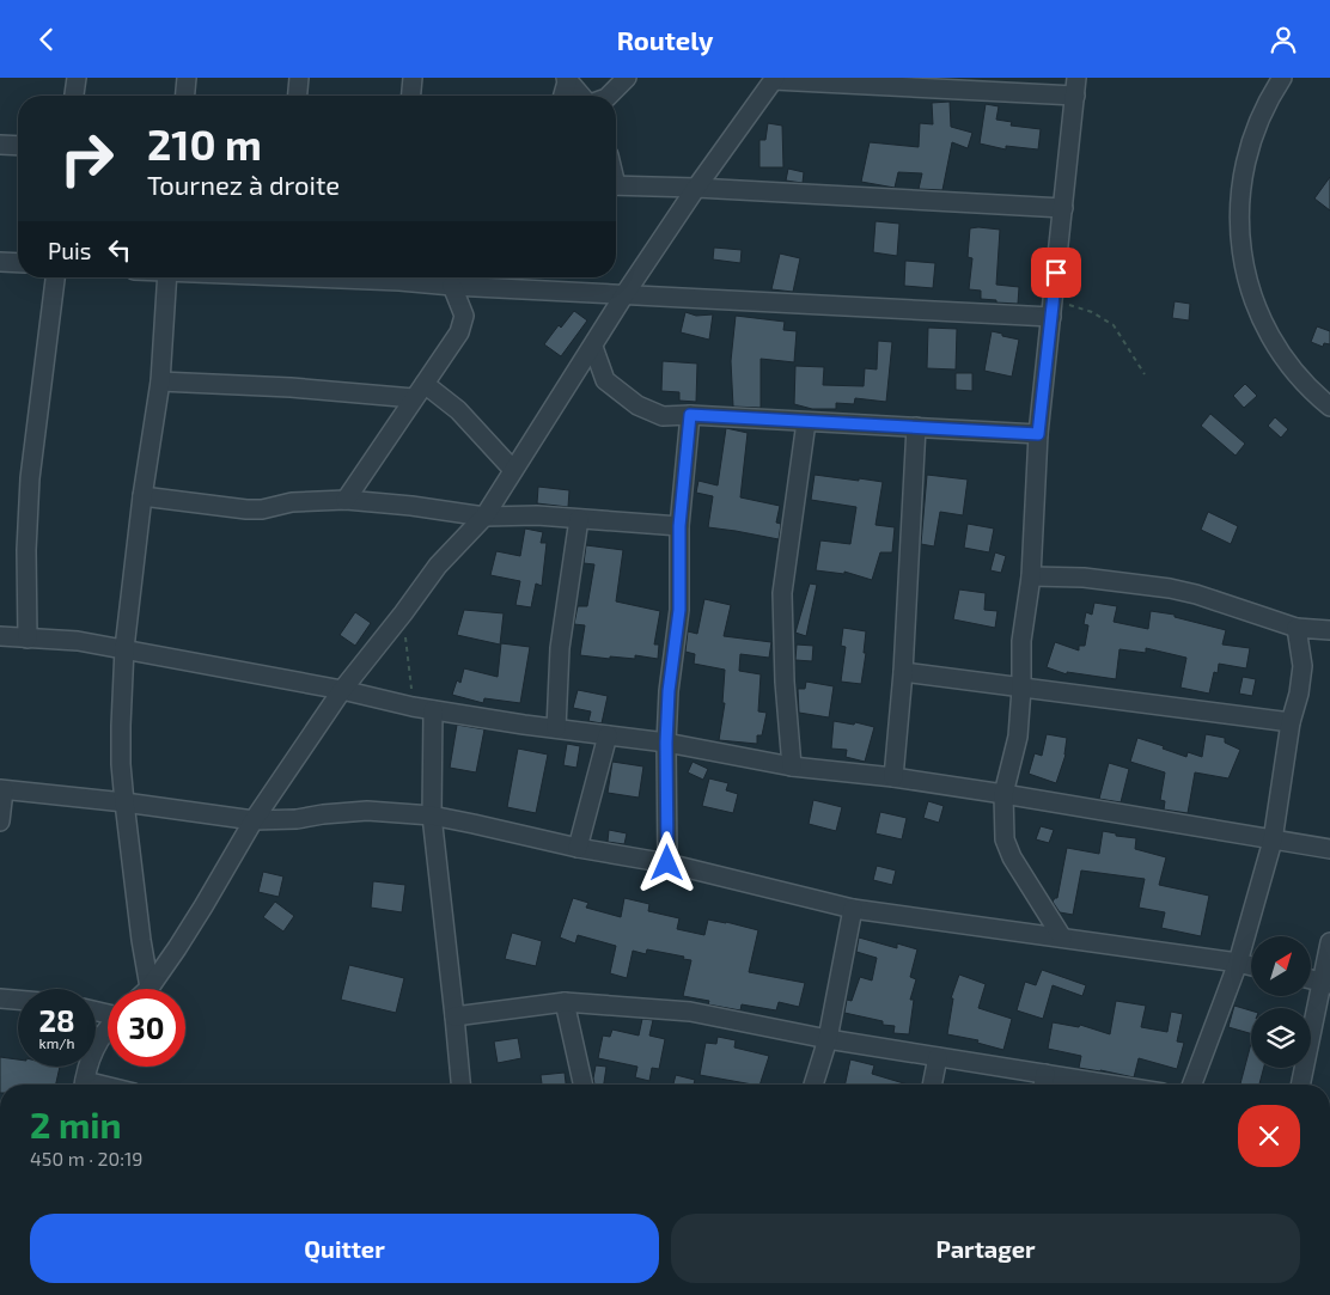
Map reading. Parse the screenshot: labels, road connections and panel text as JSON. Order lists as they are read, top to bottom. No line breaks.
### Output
{"north":"top right","page":{"header":"Routely","turn":["210 m","Tournez à droite"],"then":"Puis","speed":"28 km/h","limit":"30","heading":["2 min","450 m · 20:19"],"buttons":["Quitter","Partager"]}}
